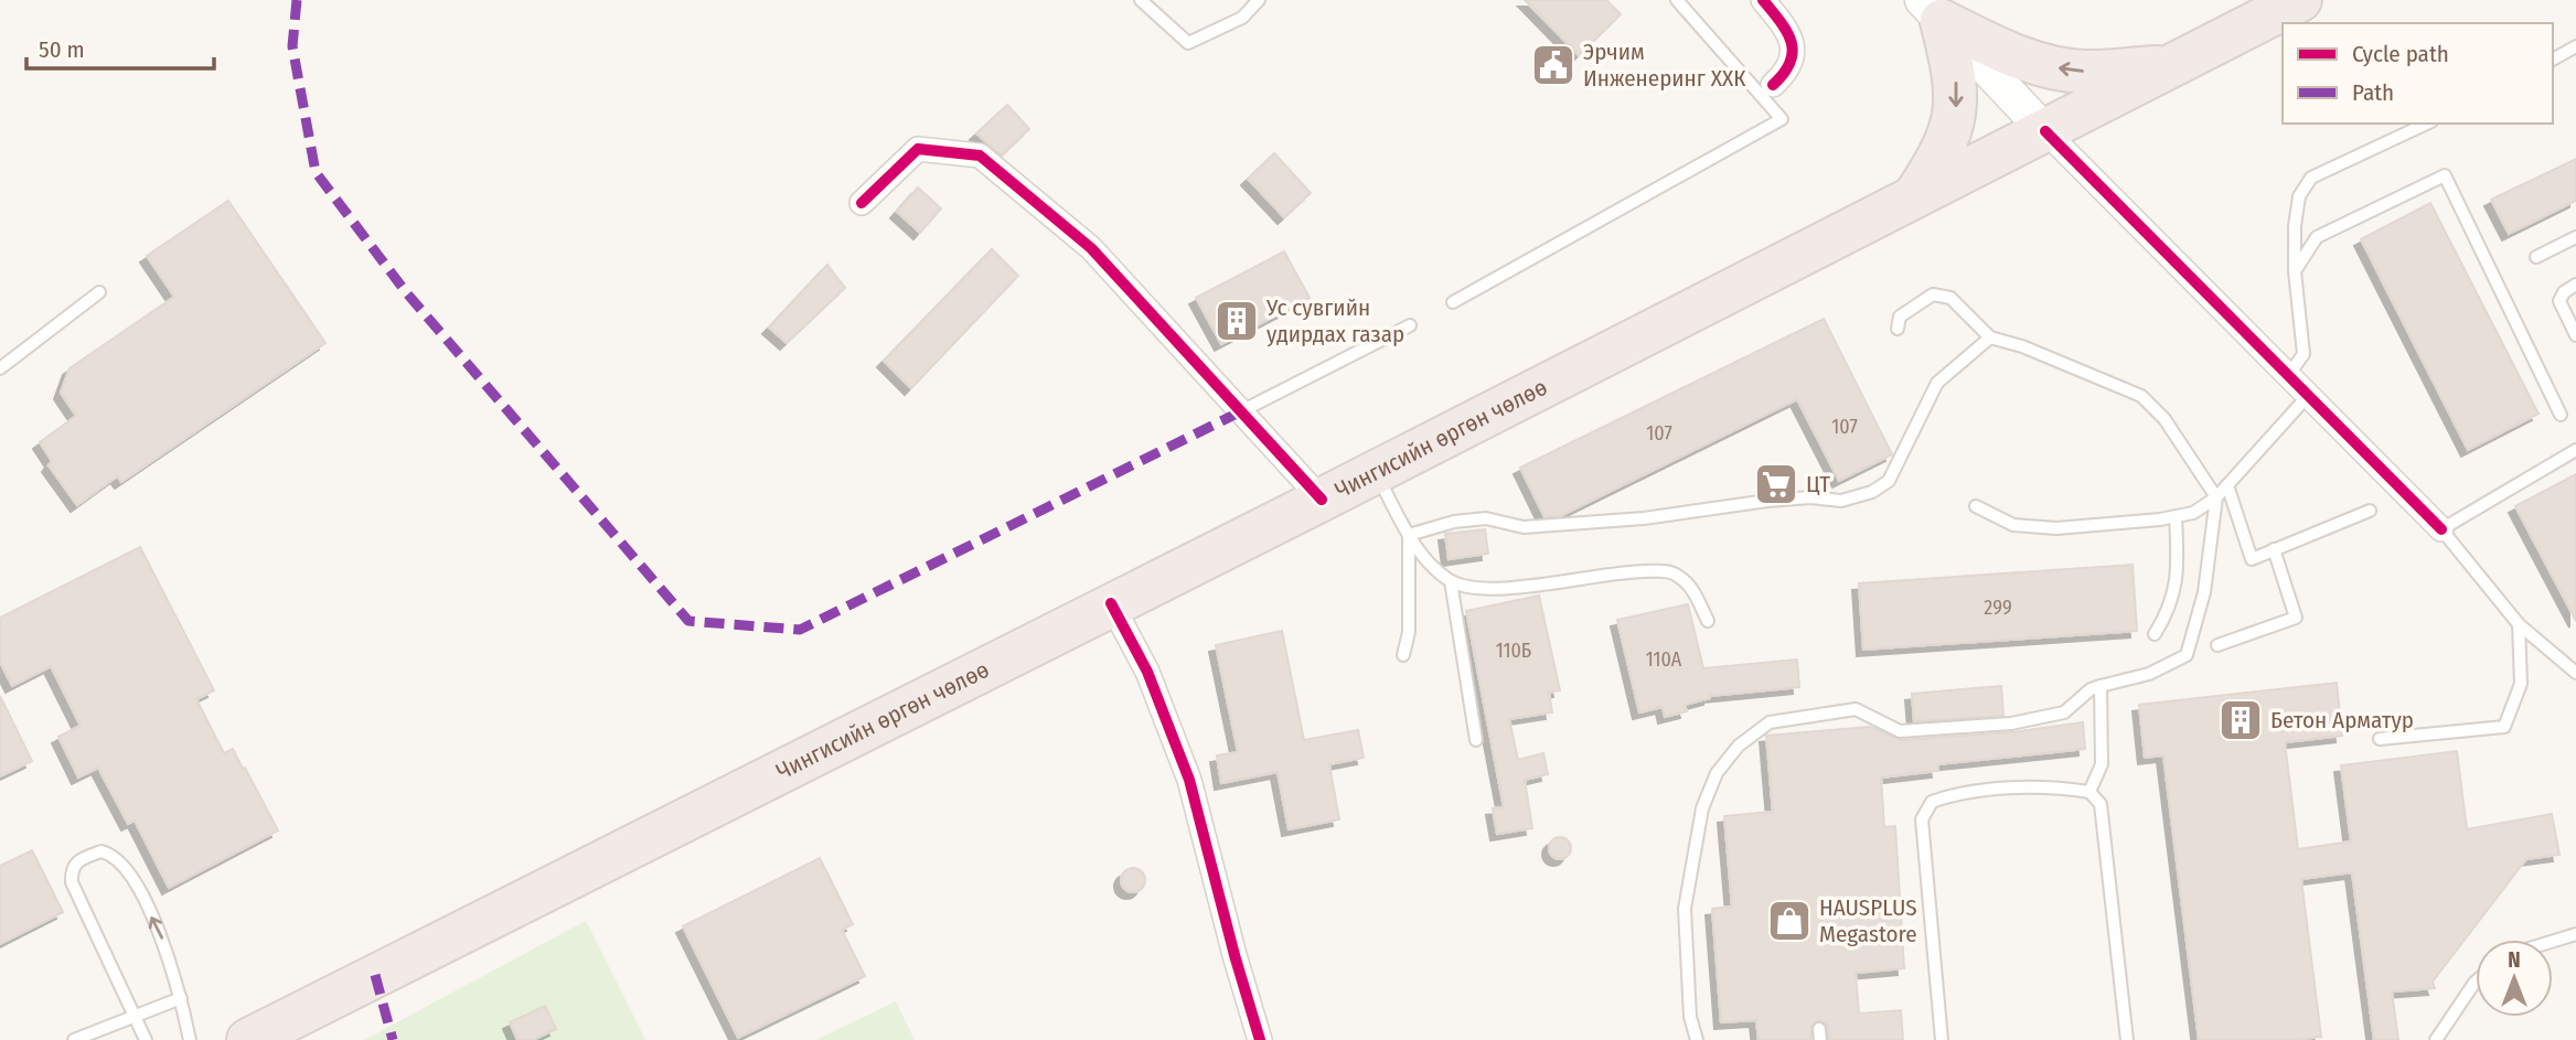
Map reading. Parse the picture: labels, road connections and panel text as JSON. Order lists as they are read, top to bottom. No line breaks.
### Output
{"streets":{"highway":["Чингисийн өргөн чөлөө"]},"places":{"public building":["Эрчим Инженеринг ХХК"],"building":["Ус сувгийн удирдах газар","Бетон Арматур"],"supermarket":["ЦТ"],"shop":["HAUSPLUS Megastore"]},"house_numbers":["107","107","299","110Б","110А"],"legend":["Cycle path","Path"],"scale_bar":"50 m","north":"top"}
